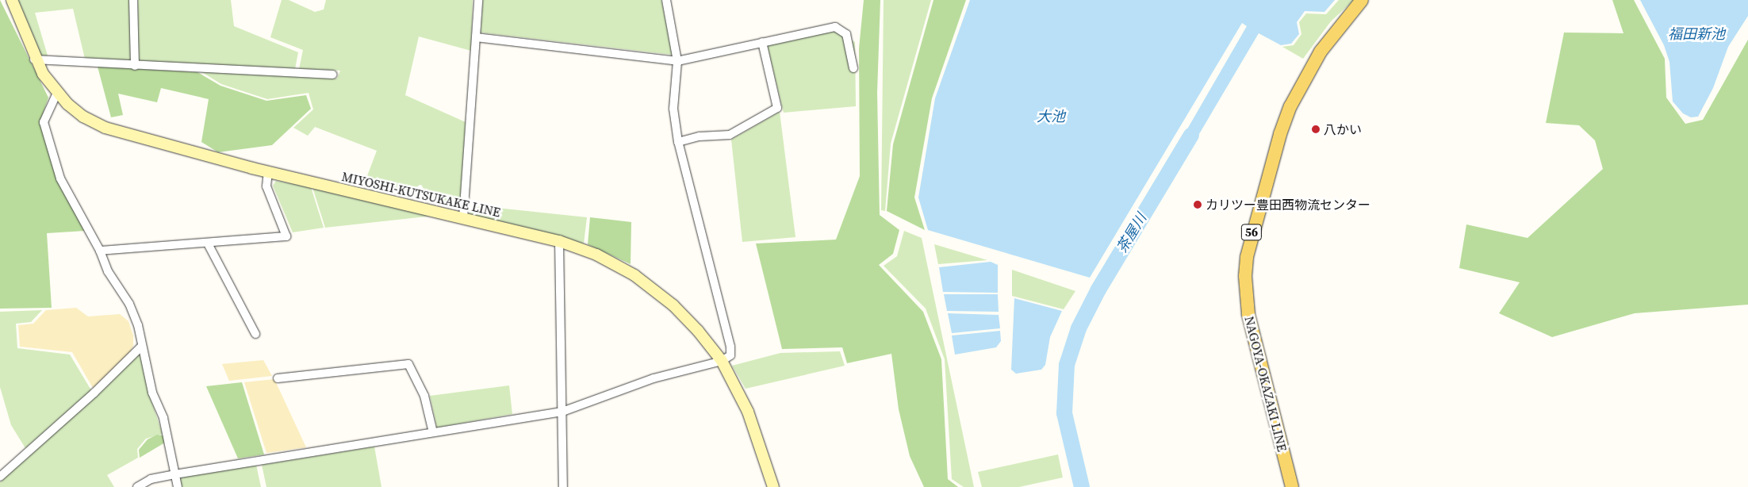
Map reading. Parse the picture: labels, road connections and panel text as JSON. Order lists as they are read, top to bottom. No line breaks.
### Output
{"streets":{"main road":["MIYOSHI-KUTSUKAKE LINE","56","NAGOYA-OKAZAKI LINE"]},"water":["福田新池","大池","茶屋川"],"places":["八かい","カリツー豊田西物流センター"]}
